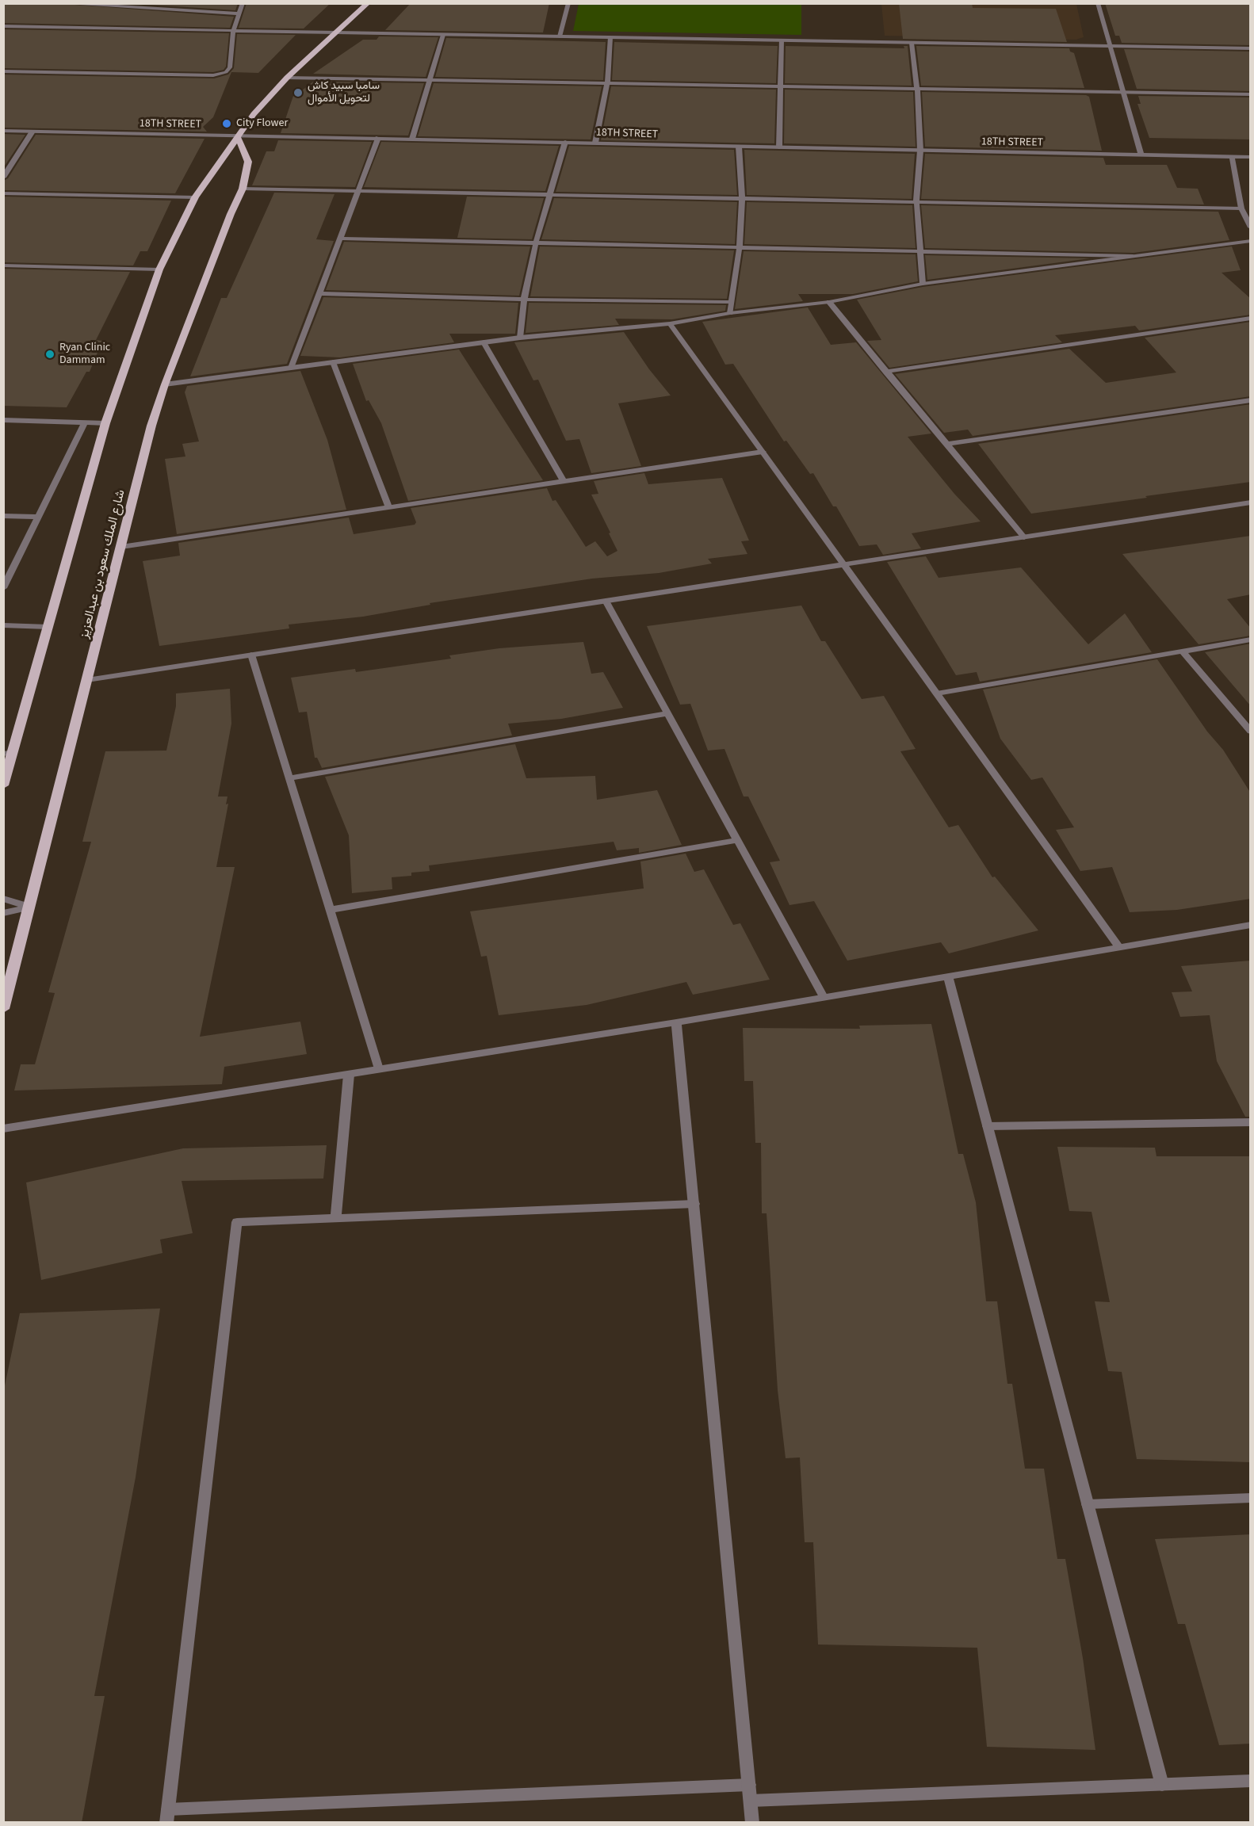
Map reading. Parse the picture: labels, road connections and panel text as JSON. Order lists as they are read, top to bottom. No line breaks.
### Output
{"streets":{"main road":["شارع الملك سعود بن عبدالعزيز"],"street":["18TH STREET"]},"crossings":[["18TH STREET","شارع الملك سعود بن عبدالعزيز"]],"places":["سامبا سبيد كاش لتحويل الأموال","City Flower","Ryan Clinic Dammam"]}
